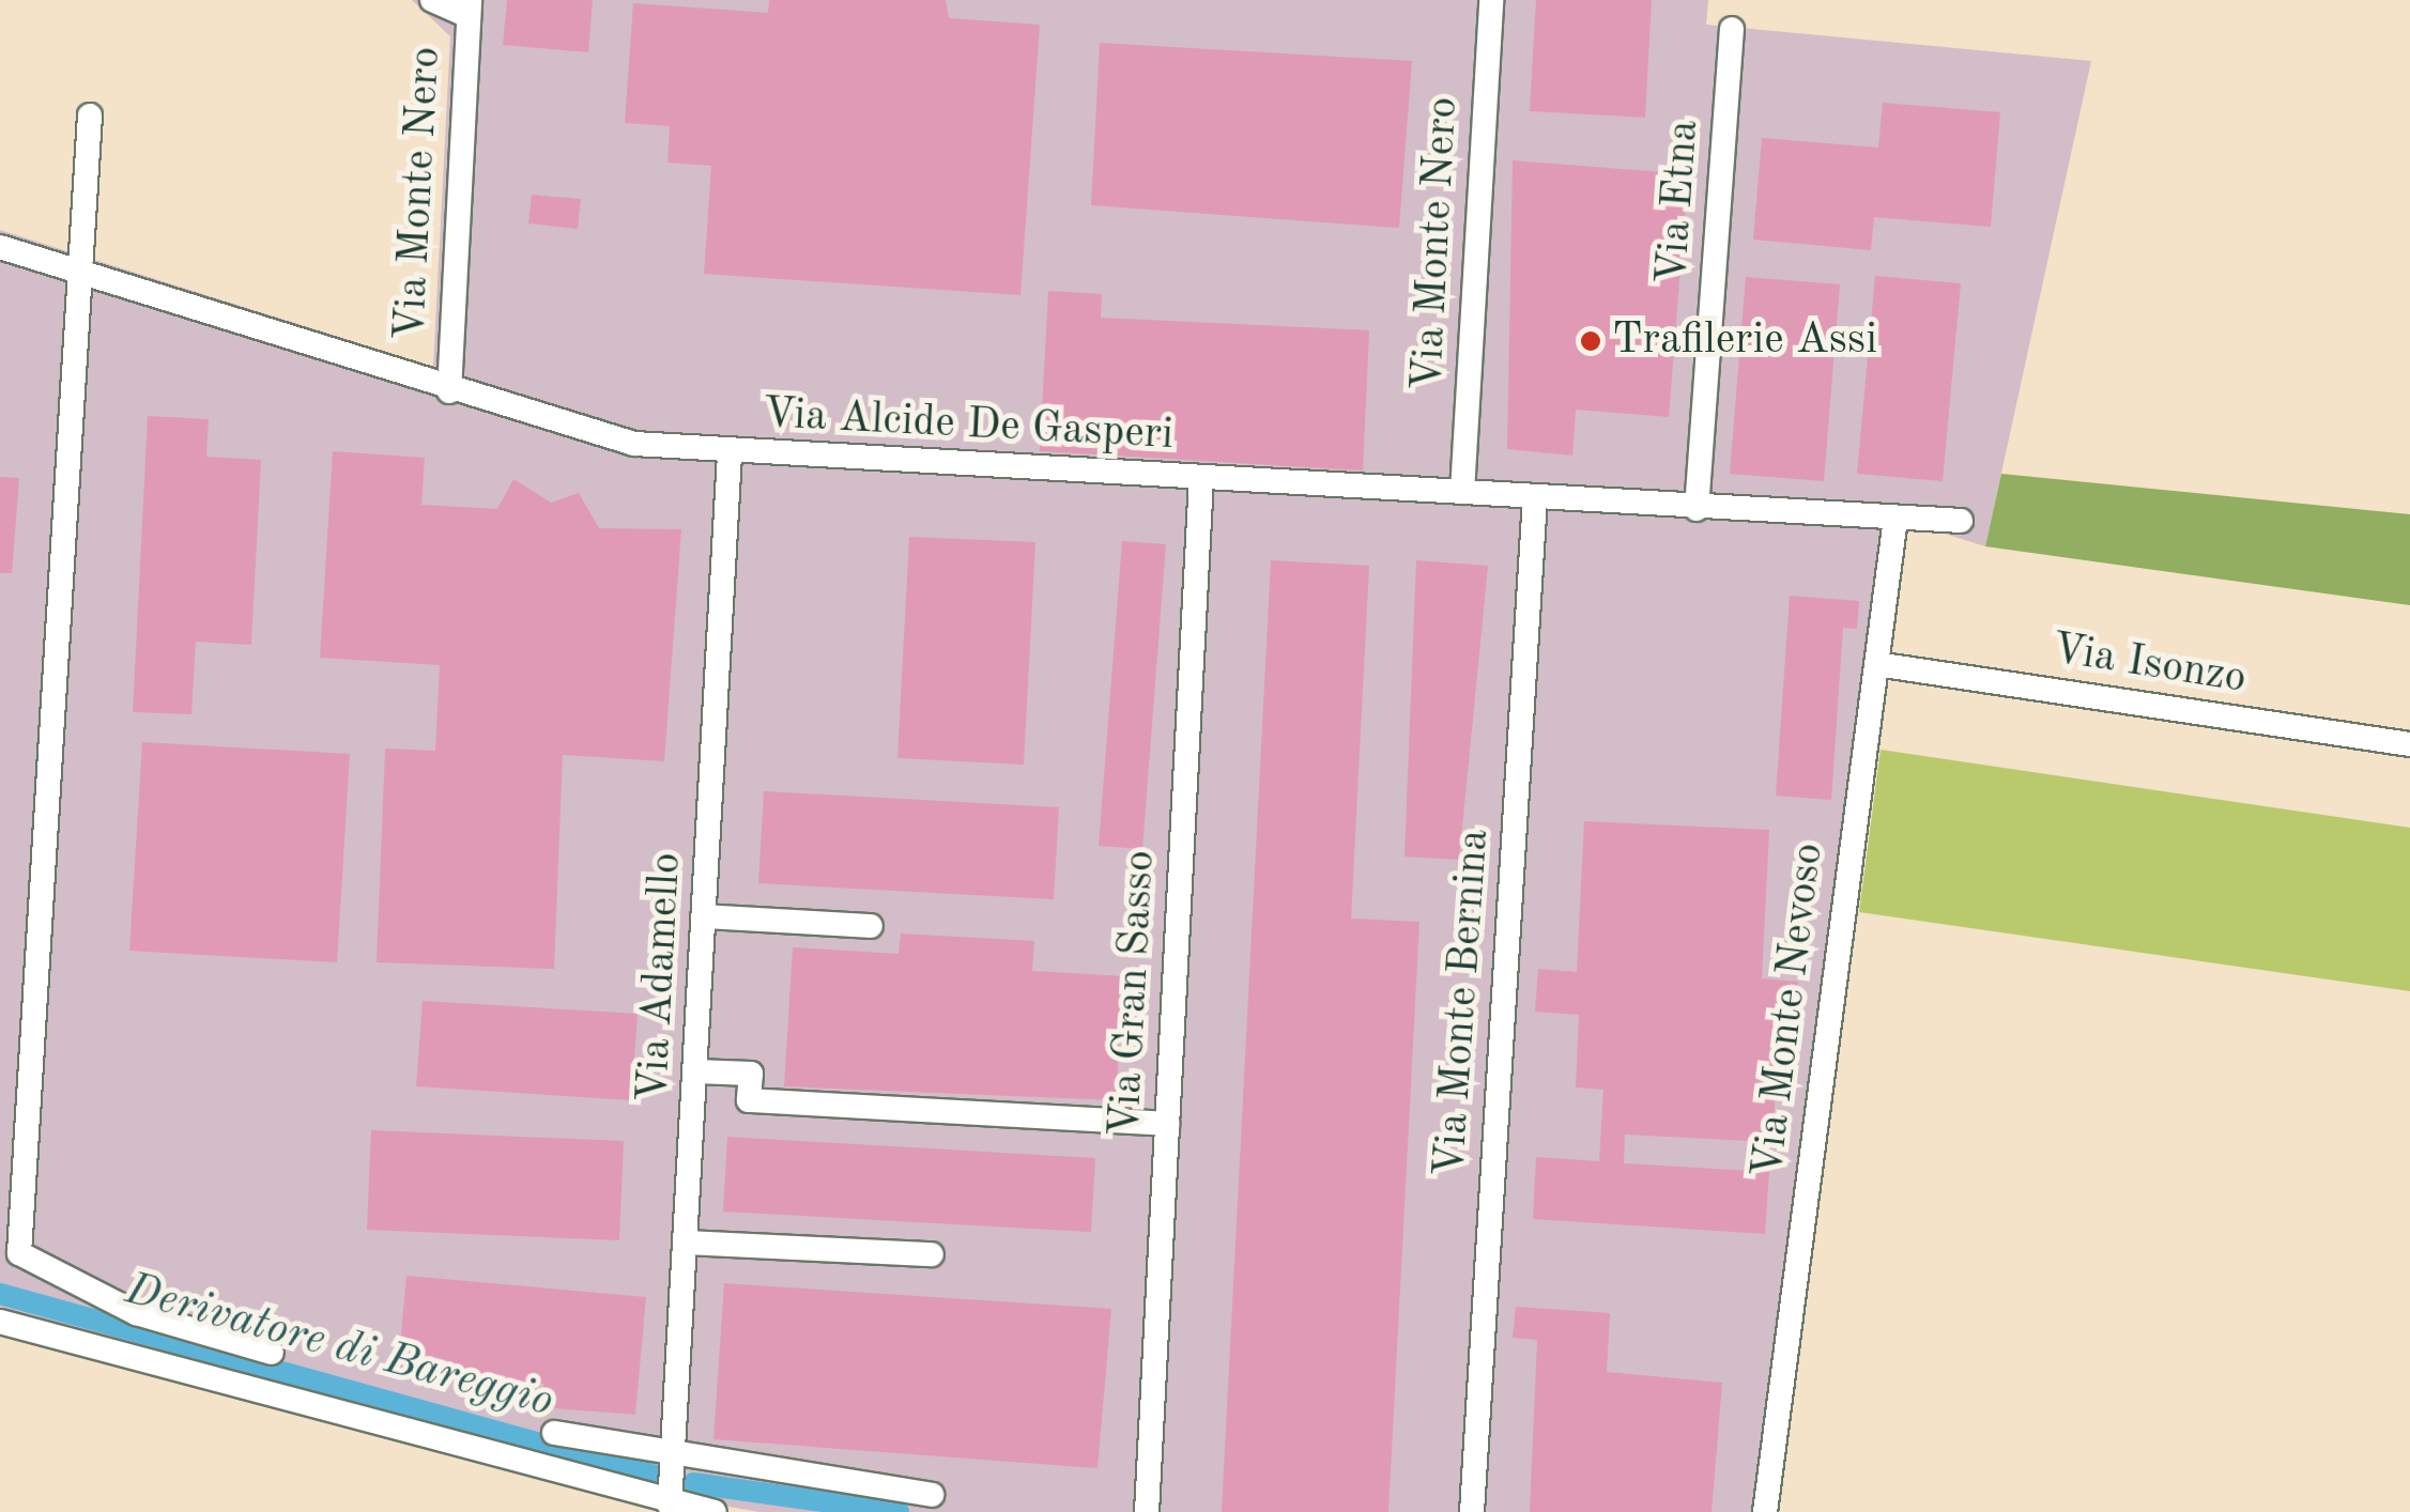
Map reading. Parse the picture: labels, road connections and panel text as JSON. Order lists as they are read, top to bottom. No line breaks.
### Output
{"streets":{"street":["Via Monte Nero","Via Etna","Via Alcide De Gasperi","Via Isonzo","Via Adamello","Via Gran Sasso","Via Monte Bernina","Via Monte Nevoso"]},"crossings":[["Via Monte Nero","Via Alcide De Gasperi"],["Via Etna","Via Alcide De Gasperi"],["Via Alcide De Gasperi","Via Adamello"],["Via Alcide De Gasperi","Via Gran Sasso"],["Via Alcide De Gasperi","Via Monte Bernina"],["Via Alcide De Gasperi","Via Monte Nevoso"],["Via Isonzo","Via Monte Nevoso"]],"water":["Derivatore di Bareggio"],"places":["Trafilerie Assi"]}
